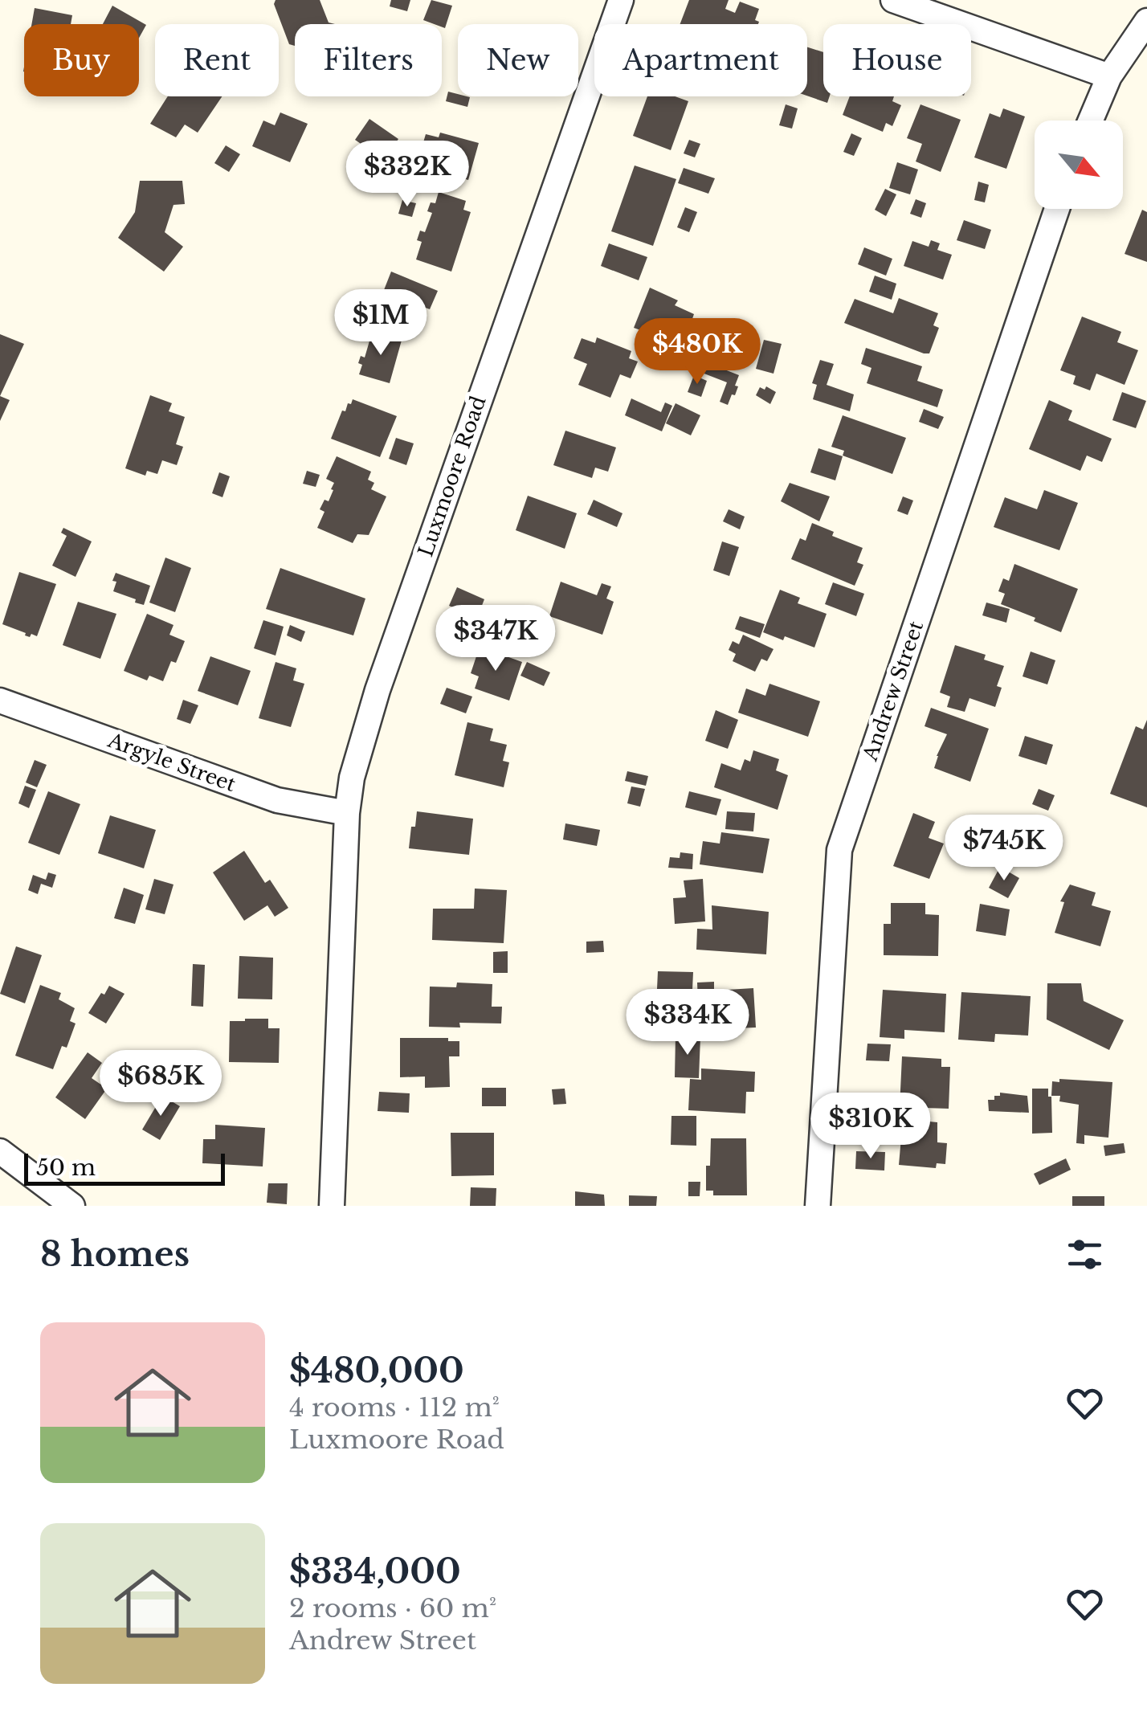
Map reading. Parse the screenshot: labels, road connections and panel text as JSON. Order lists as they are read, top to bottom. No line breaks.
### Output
{"streets":{"street":["Luxmoore Road","Andrew Street","Argyle Street"]},"crossings":[["Luxmoore Road","Argyle Street"]],"scale_bar":"50 m","north":"bottom right","page":{"chip":["Buy","Rent","Filters","New","Apartment","House"],"price":["$332K","$1M","$480K","$347K","$745K","$334K","$685K","$310K"],"scale":"50 m","heading":"8 homes","list":[{"name":"$480,000","note":"4 rooms · 112 m² · Luxmoore Road"},{"name":"$334,000","note":"2 rooms · 60 m² · Andrew Street"}]}}
